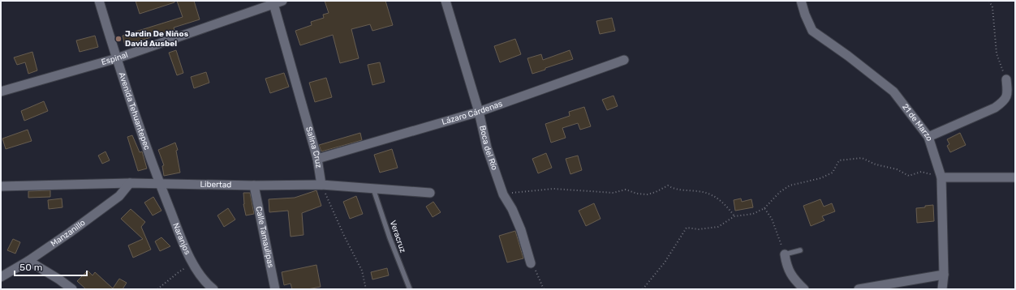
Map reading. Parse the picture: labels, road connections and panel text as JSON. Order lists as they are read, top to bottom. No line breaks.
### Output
{"streets":{"street":["Espinal","Avenida Tehuantepec","Lázaro Cárdenas","21 de Marzo","Salina Cruz","Boca del Río","Libertad","Manzanillo","Calle Tamaulipas","Naranjos"],"lane":["Veracruz"]},"crossings":[["Espinal","Avenida Tehuantepec"],["Espinal","Salina Cruz"],["Avenida Tehuantepec","Libertad"],["Avenida Tehuantepec","Naranjos"],["Lázaro Cárdenas","Salina Cruz"],["Lázaro Cárdenas","Boca del Río"],["Salina Cruz","Libertad"],["Libertad","Manzanillo"],["Libertad","Veracruz"],["Libertad","Calle Tamaulipas"],["Libertad","Naranjos"]],"places":["Jardin De Niños David Ausbel"],"scale_bar":"50 m"}
